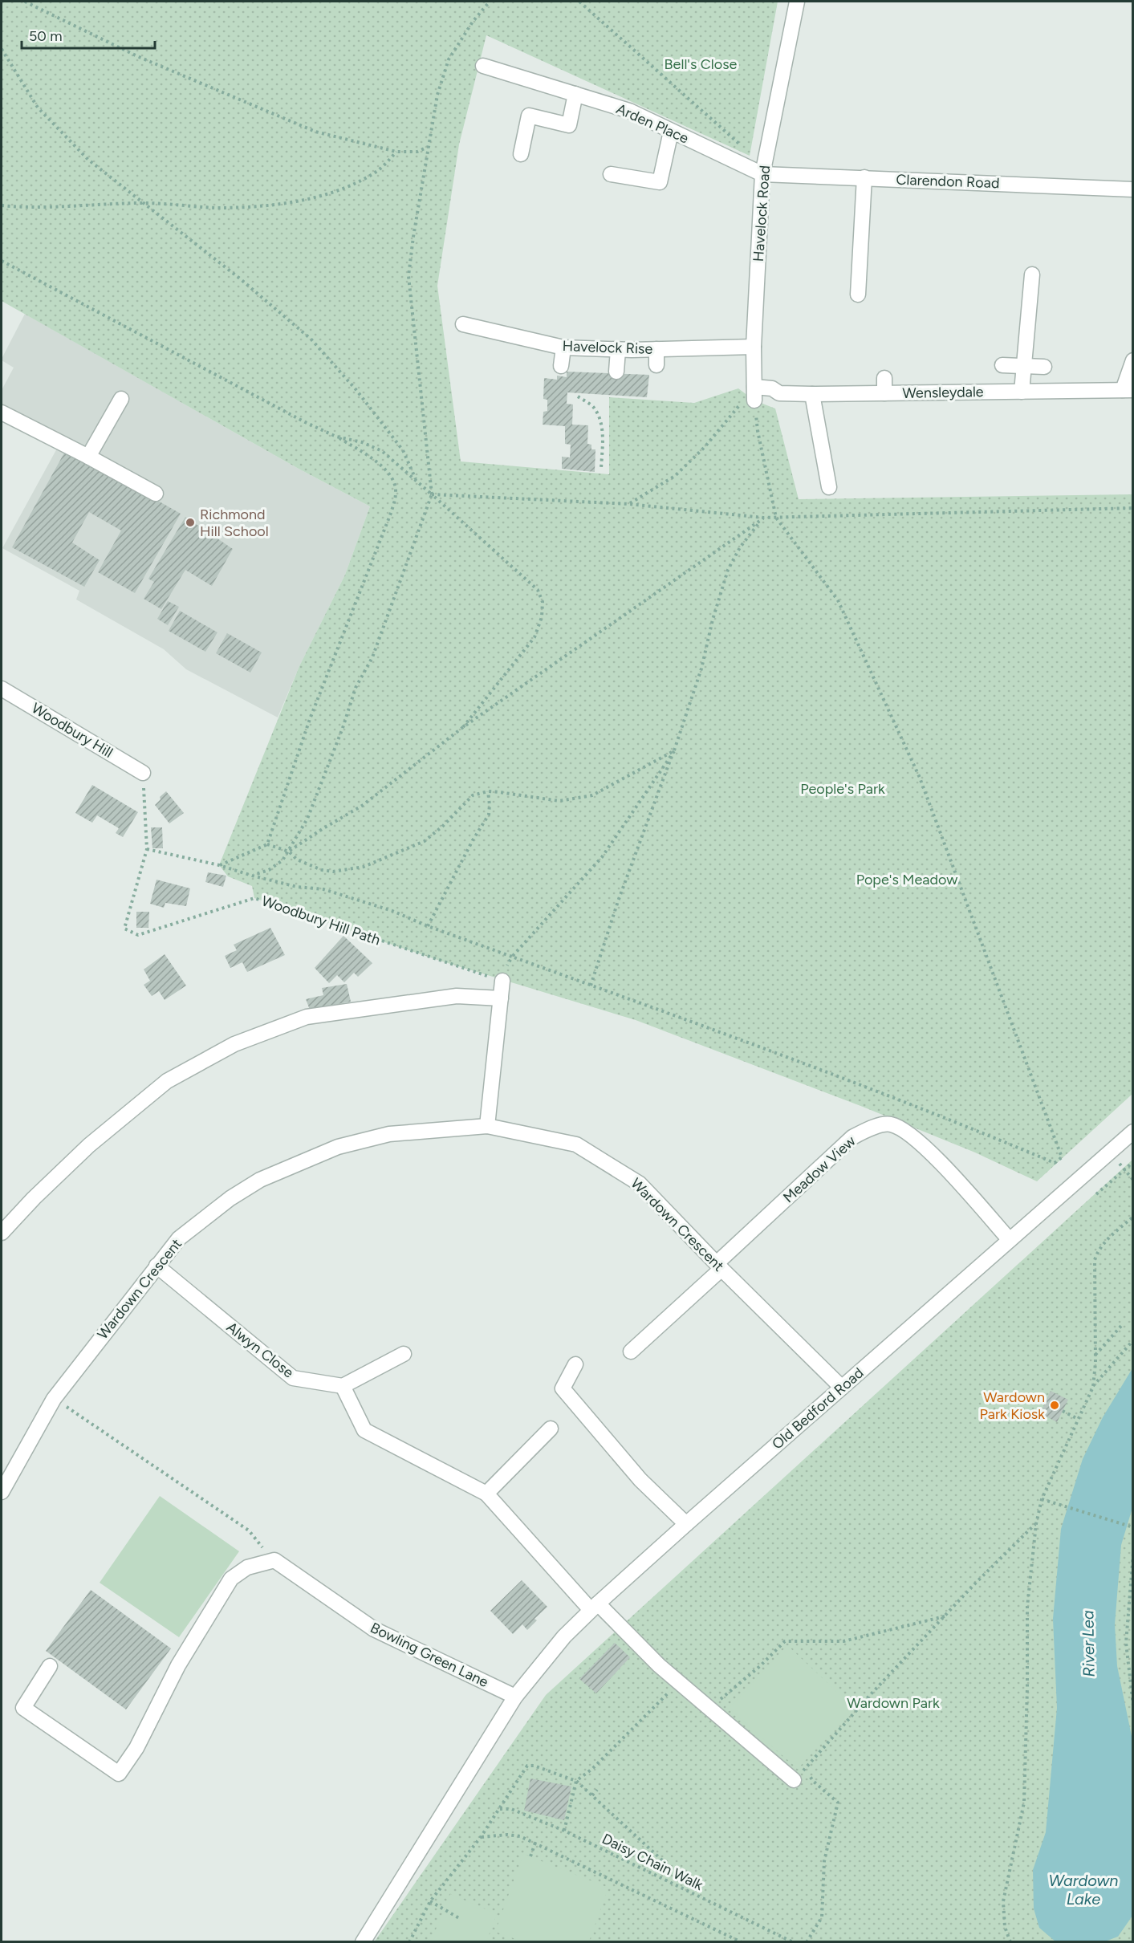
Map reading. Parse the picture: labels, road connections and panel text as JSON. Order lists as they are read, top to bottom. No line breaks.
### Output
{"streets":{"street":["Arden Place","Clarendon Road","Havelock Road","Havelock Rise","Wensleydale","Woodbury Hill","Meadow View","Wardown Crescent","Alwyn Close","Old Bedford Road","Bowling Green Lane"],"path":["Woodbury Hill Path","Daisy Chain Walk"]},"crossings":[["Arden Place","Clarendon Road"],["Arden Place","Havelock Road"],["Clarendon Road","Havelock Road"],["Havelock Road","Havelock Rise"],["Havelock Road","Wensleydale"],["Woodbury Hill","Woodbury Hill Path"],["Meadow View","Wardown Crescent"],["Meadow View","Old Bedford Road"],["Wardown Crescent","Alwyn Close"],["Wardown Crescent","Old Bedford Road"],["Old Bedford Road","Bowling Green Lane"]],"water":["River Lea","Wardown Lake"],"parks":["Bell's Close","People's Park","Pope's Meadow","Wardown Park"],"places":["Richmond Hill School","Wardown Park Kiosk"],"scale_bar":"50 m"}
